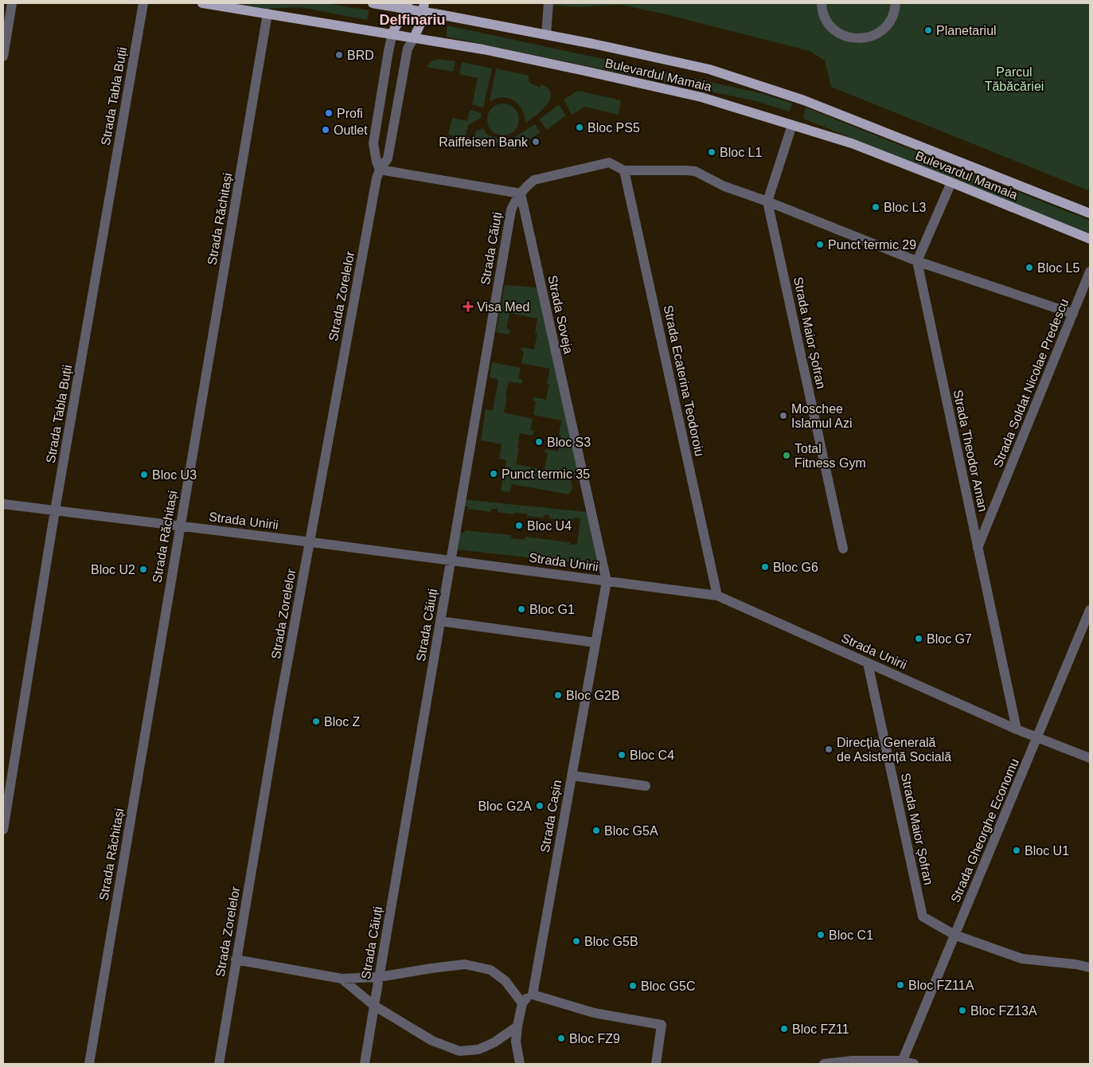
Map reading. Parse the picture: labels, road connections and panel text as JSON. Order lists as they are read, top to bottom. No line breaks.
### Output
{"streets":{"main road":["Bulevardul Mamaia"],"street":["Strada Tabla Buții","Strada Răchitași","Strada Căiuți","Strada Zorelelor","Strada Soveja","Strada Maior Șofran","Strada Ecaterina Teodoroiu","Strada Soldat Nicolae Predescu","Strada Theodor Aman","Strada Unirii","Strada Cașin","Strada Gheorghe Economu"]},"crossings":[["Bulevardul Mamaia","Strada Răchitași"],["Bulevardul Mamaia","Strada Zorelelor"],["Strada Tabla Buții","Strada Unirii"],["Strada Răchitași","Strada Unirii"],["Strada Căiuți","Strada Soveja"],["Strada Căiuți","Strada Ecaterina Teodoroiu"],["Strada Căiuți","Strada Unirii"],["Strada Zorelelor","Strada Unirii"],["Strada Soveja","Strada Unirii"],["Strada Soveja","Strada Cașin"],["Strada Maior Șofran","Strada Unirii"],["Strada Maior Șofran","Strada Gheorghe Economu"],["Strada Ecaterina Teodoroiu","Strada Unirii"],["Strada Soldat Nicolae Predescu","Strada Theodor Aman"],["Strada Theodor Aman","Strada Unirii"],["Strada Unirii","Strada Cașin"],["Strada Unirii","Strada Gheorghe Economu"]],"districts":["Delfinariu"],"parks":["Parcul Tăbăcăriei"],"places":{"other":["Planetariul","BRD","Profi","Bloc PS5","Outlet","Raiffeisen Bank","Bloc L1","Bloc L3","Punct termic 29","Bloc L5","Moschee Islamul Azi","Bloc S3","Total Fitness Gym","Punct termic 35","Bloc U3","Bloc U4","Bloc G6","Bloc U2","Bloc G1","Bloc G7","Bloc G2B","Bloc Z","Direcția Generală de Asistență Socială","Bloc C4","Bloc G2A","Bloc G5A","Bloc U1","Bloc C1","Bloc G5B","Bloc FZ11A","Bloc G5C","Bloc FZ13A","Bloc FZ11","Bloc FZ9"],"health":["Visa Med"]}}
